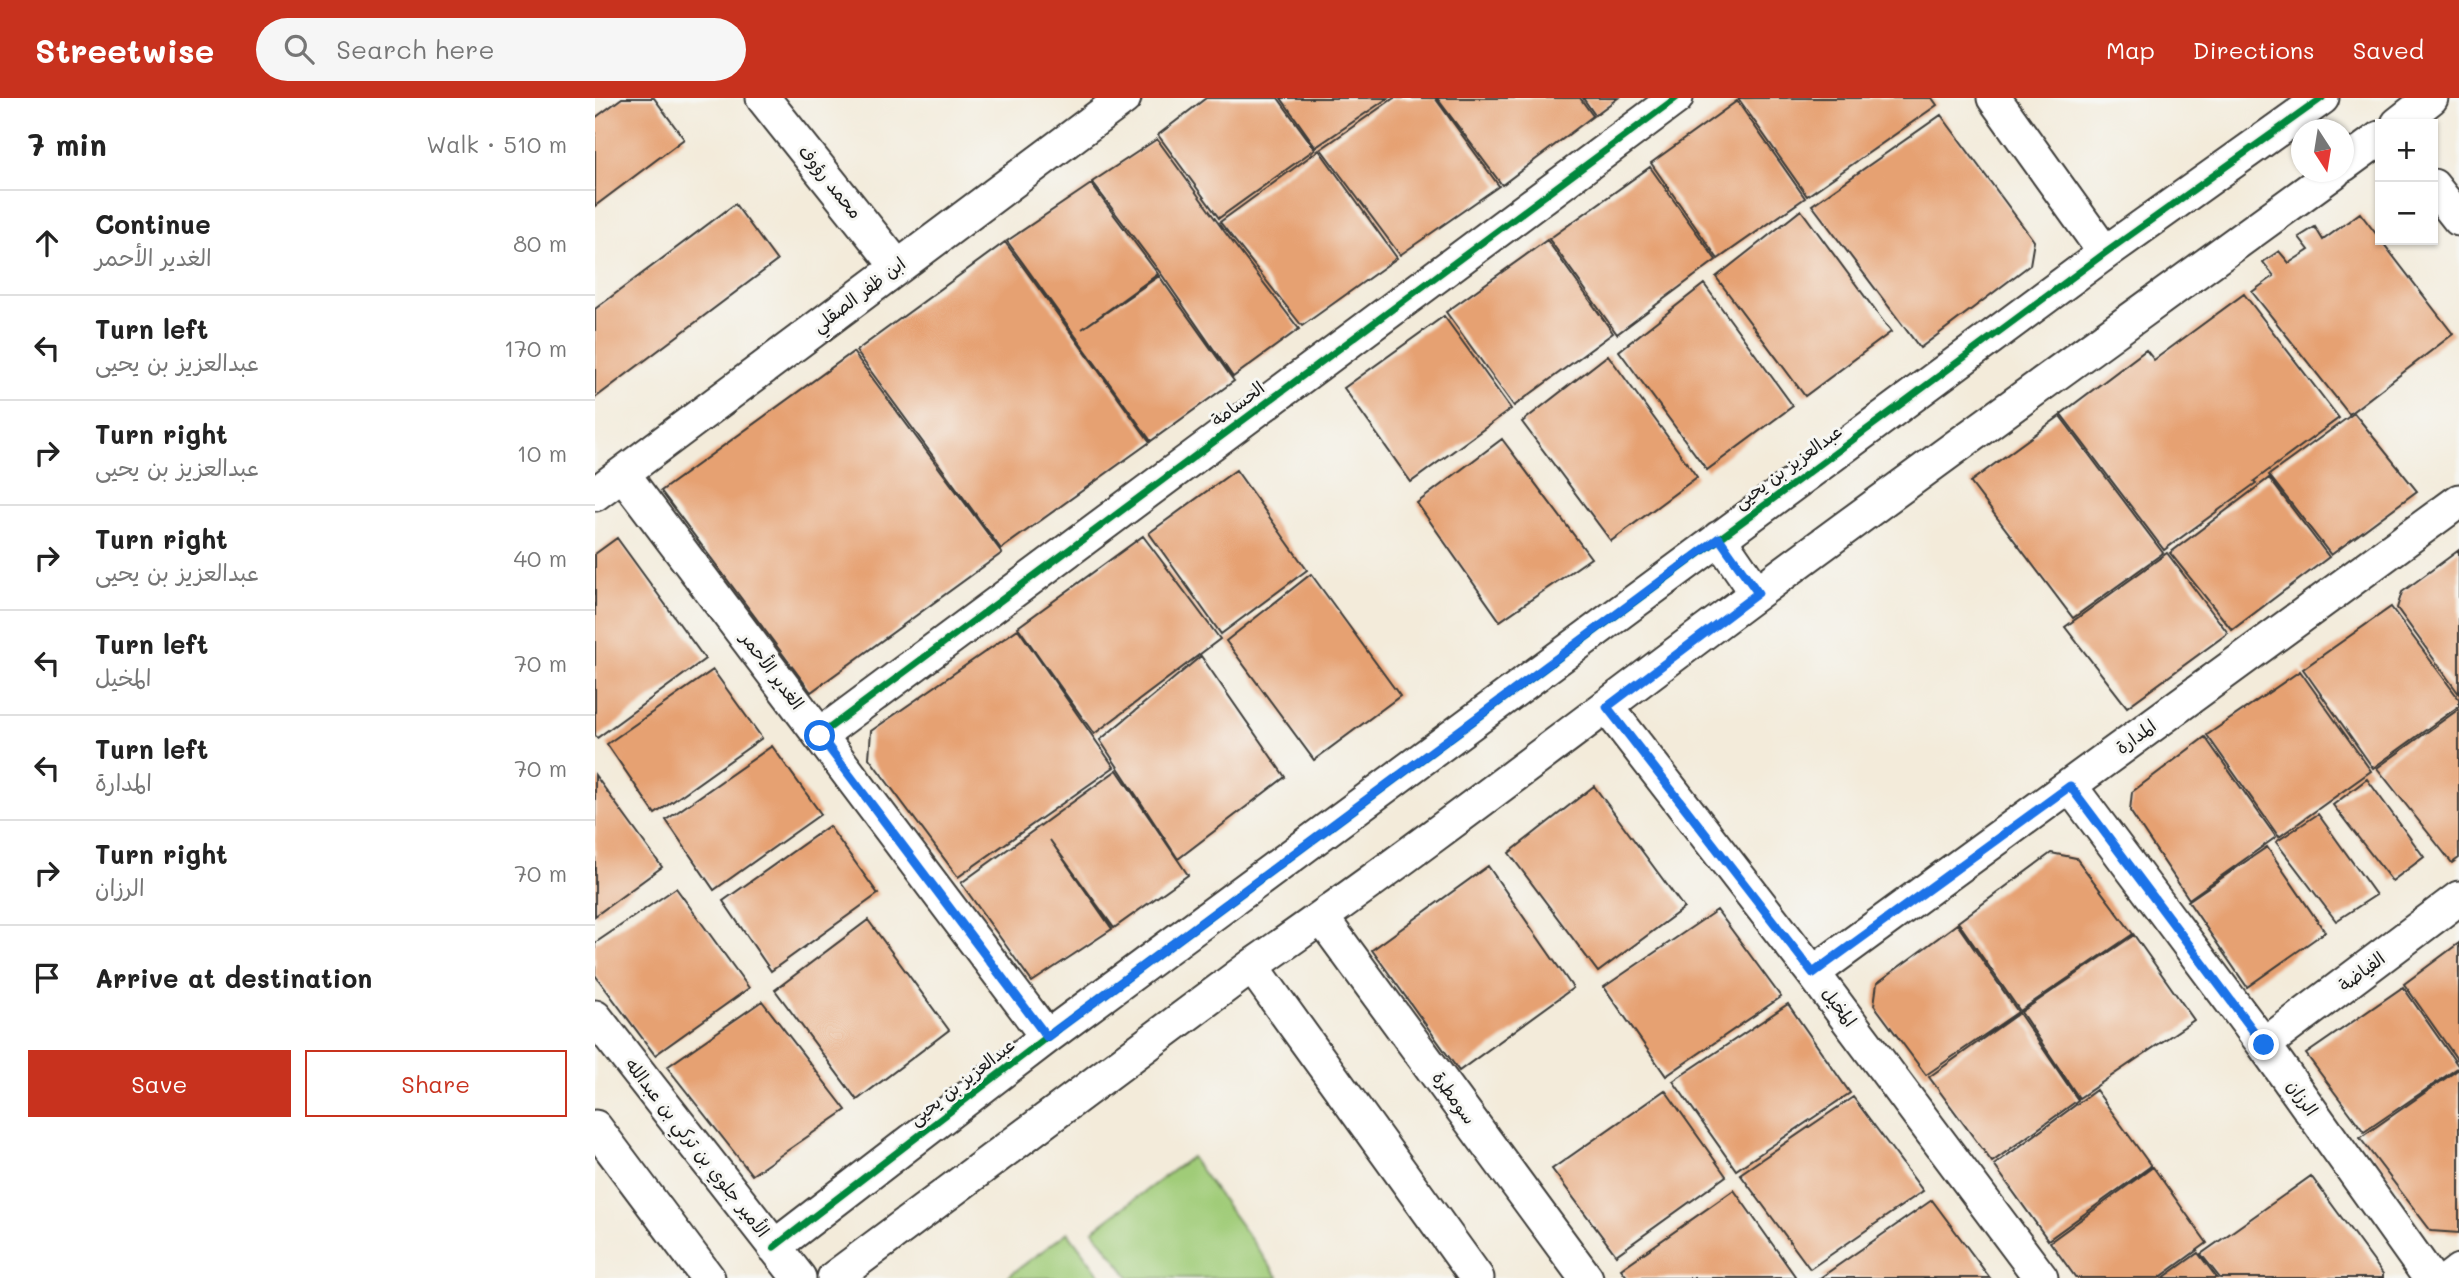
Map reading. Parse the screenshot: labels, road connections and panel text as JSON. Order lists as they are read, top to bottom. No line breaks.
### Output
{"streets":{"street":["محمد رؤوف","ابن ظفر الصقلي","الحسامة","عبدالعزيز بن يحيى","الغدير الأحمر","المدارة","الفياضة","المخيل","سومطرة","الرزان","الأمير جلوي بن تركي بن عبدالله"]},"crossings":[["محمد رؤوف","ابن ظفر الصقلي"],["ابن ظفر الصقلي","الغدير الأحمر"],["الحسامة","الغدير الأحمر"],["عبدالعزيز بن يحيى","الغدير الأحمر"],["عبدالعزيز بن يحيى","الأمير جلوي بن تركي بن عبدالله"],["المدارة","المخيل"],["المدارة","الرزان"],["الفياضة","الرزان"]],"north":"bottom","page":{"header":"Streetwise","search":"Search here","nav":["Map","Directions","Saved"],"heading":["7 min","Walk · 510 m"],"map_buttons":["+","−"],"list":[["Continue","الغدير الأحمر","80 m"],["Turn left","عبدالعزيز بن يحيى","170 m"],["Turn right","عبدالعزيز بن يحيى","10 m"],["Turn right","عبدالعزيز بن يحيى","40 m"],["Turn left","المخيل","70 m"],["Turn left","المدارة","70 m"],["Turn right","الرزان","70 m"],"Arrive at destination"],"buttons":["Save","Share"]}}
